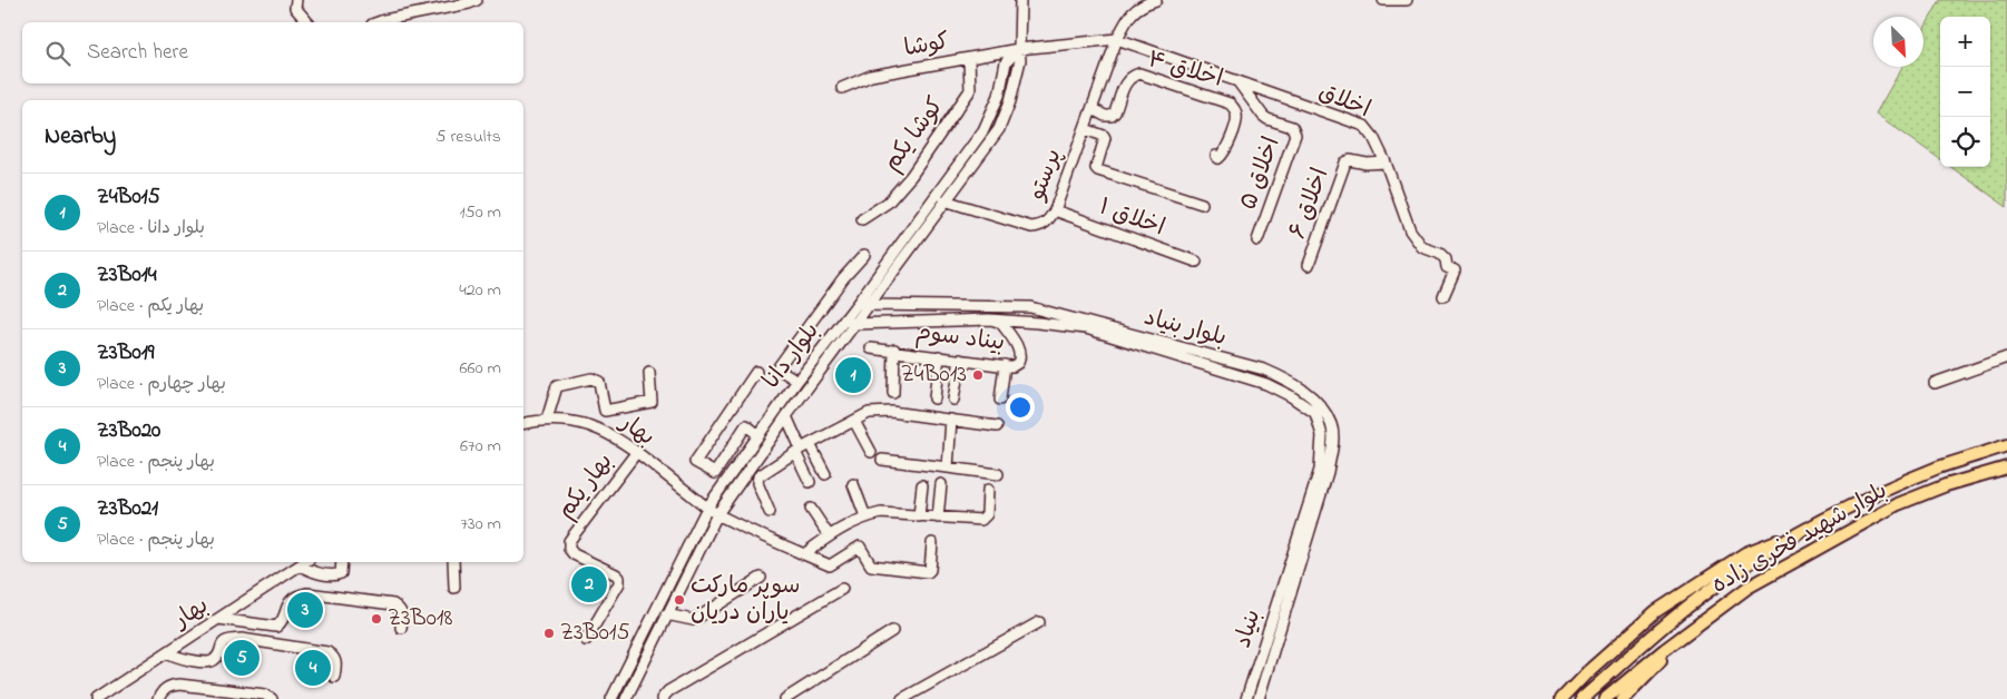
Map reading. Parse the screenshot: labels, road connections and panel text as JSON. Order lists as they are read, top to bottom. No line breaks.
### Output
{"streets":{"main road":["بلوار شهید فخری زاده"],"street":["کوشا","اخلاق ۴","اخلاق","کوشا یکم","اخلاق ۵","پرستو","اخلاق ۶","اخلاق ۱","بلوار بنیاد","بیناد سوم","بلوار دانا","بهار","بهار یکم","بنیاد"]},"crossings":[["کوشا","کوشا یکم"],["کوشا","بلوار دانا"],["اخلاق ۴","پرستو"],["اخلاق","اخلاق ۵"],["اخلاق","پرستو"],["اخلاق","اخلاق ۶"],["پرستو","اخلاق ۱"],["پرستو","بلوار دانا"],["بلوار بنیاد","بیناد سوم"],["بلوار بنیاد","بلوار دانا"],["بلوار بنیاد","بنیاد"],["بلوار دانا","بهار"],["بهار","بهار یکم"]],"places":["Z4B013","سوپر مارکت یاران دریان","Z3B018","Z3B015"],"north":"bottom right","page":{"map_buttons":["+","−"],"search":"Search here","heading":["Nearby","5 results"],"list":[{"mark":"1","name":"Z4B015","note":"Place · بلوار دانا","value":"150 m"},{"mark":"2","name":"Z3B014","note":"Place · بهار یکم","value":"420 m"},{"mark":"3","name":"Z3B019","note":"Place · بهار چهارم","value":"660 m"},{"mark":"4","name":"Z3B020","note":"Place · بهار پنجم","value":"670 m"},{"mark":"5","name":"Z3B021","note":"Place · بهار پنجم","value":"730 m"}],"pins":["1","2","3","5","4"]}}
